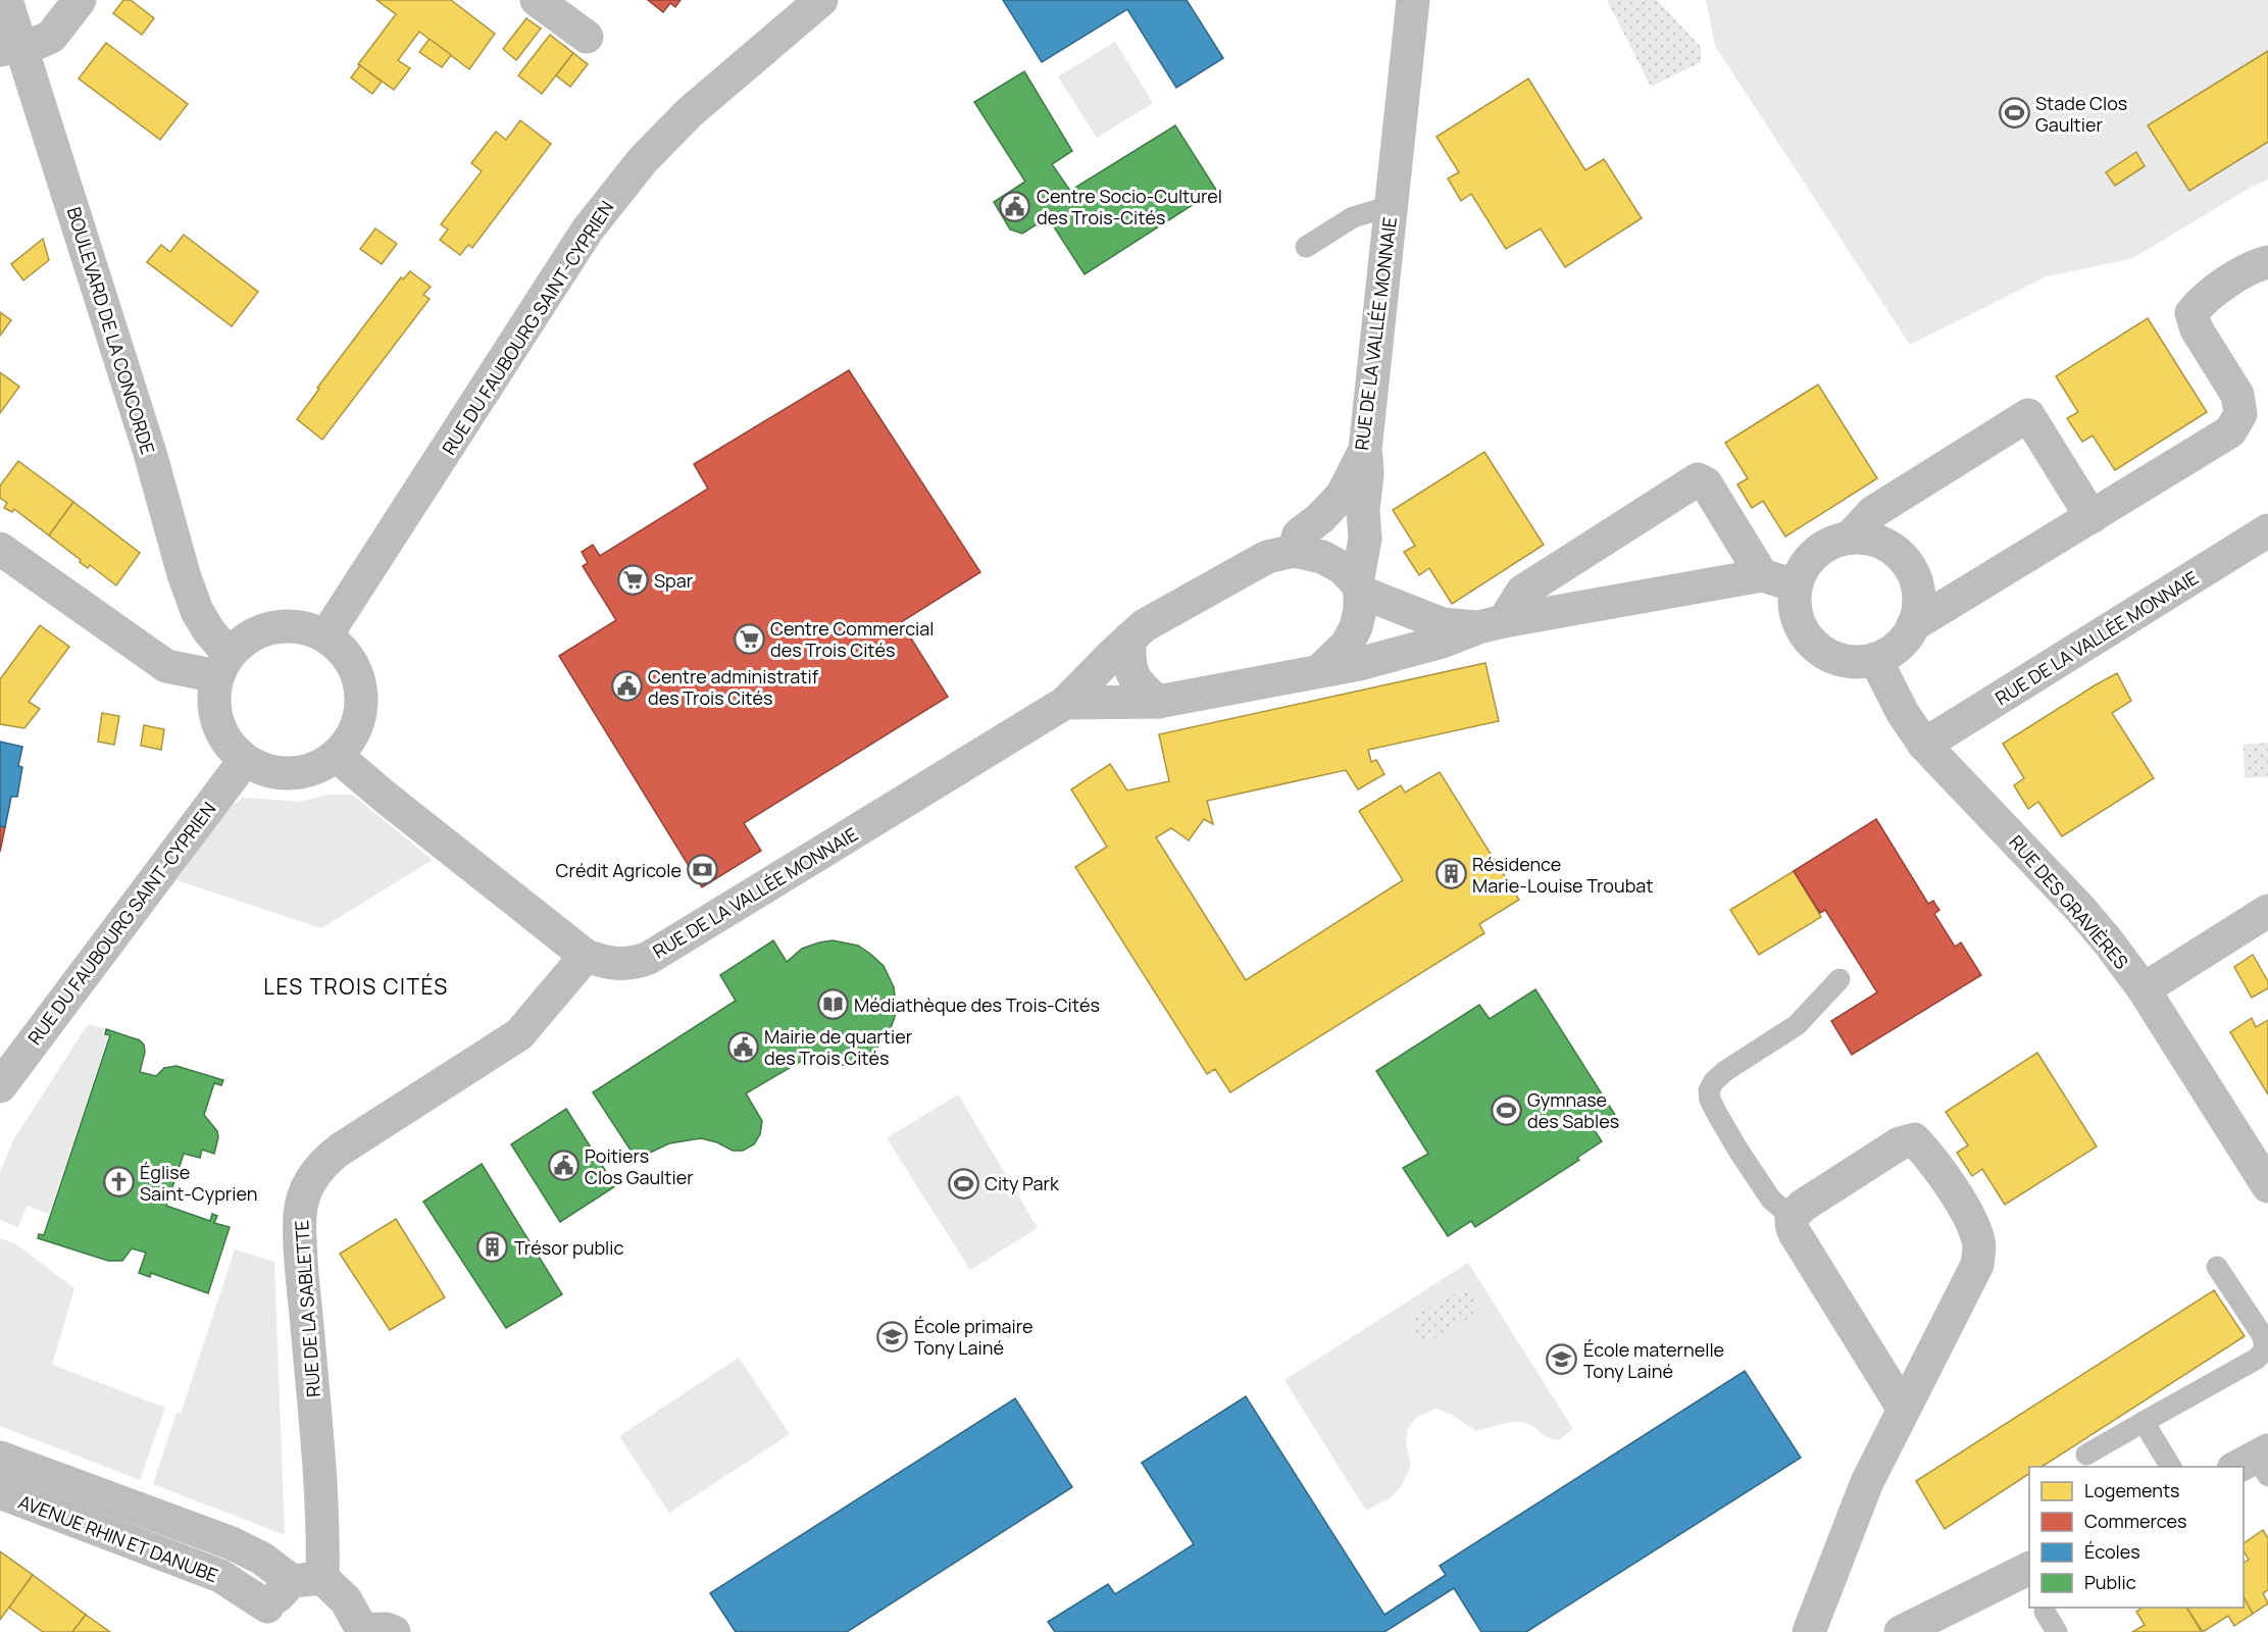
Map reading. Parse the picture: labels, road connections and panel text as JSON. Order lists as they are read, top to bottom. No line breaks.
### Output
{"streets":{"street":["RUE DU FAUBOURG SAINT-CYPRIEN","BOULEVARD DE LA CONCORDE","RUE DE LA VALLÉE MONNAIE","RUE DES GRAVIÈRES","RUE DE LA SABLETTE","AVENUE RHIN ET DANUBE"]},"crossings":[["RUE DU FAUBOURG SAINT-CYPRIEN","BOULEVARD DE LA CONCORDE"],["RUE DU FAUBOURG SAINT-CYPRIEN","RUE DE LA VALLÉE MONNAIE"],["BOULEVARD DE LA CONCORDE","RUE DE LA VALLÉE MONNAIE"],["RUE DE LA VALLÉE MONNAIE","RUE DES GRAVIÈRES"],["RUE DE LA VALLÉE MONNAIE","RUE DE LA SABLETTE"],["RUE DE LA SABLETTE","AVENUE RHIN ET DANUBE"]],"districts":["LES TROIS CITÉS"],"places":{"sports":["Stade Clos Gaultier","Gymnase des Sables","City Park"],"public building":["Centre Socio-Culturel des Trois-Cités","Centre administratif des Trois Cités","Mairie de quartier des Trois Cités","Poitiers Clos Gaultier"],"supermarket":["Spar","Centre Commercial des Trois Cités"],"bank":["Crédit Agricole"],"building":["Résidence Marie-Louise Troubat","Trésor public"],"library":["Médiathèque des Trois-Cités"],"church":["Église Saint-Cyprien"],"school or university":["École primaire Tony Lainé","École maternelle Tony Lainé"]},"legend":["Logements","Commerces","Écoles","Public"]}
